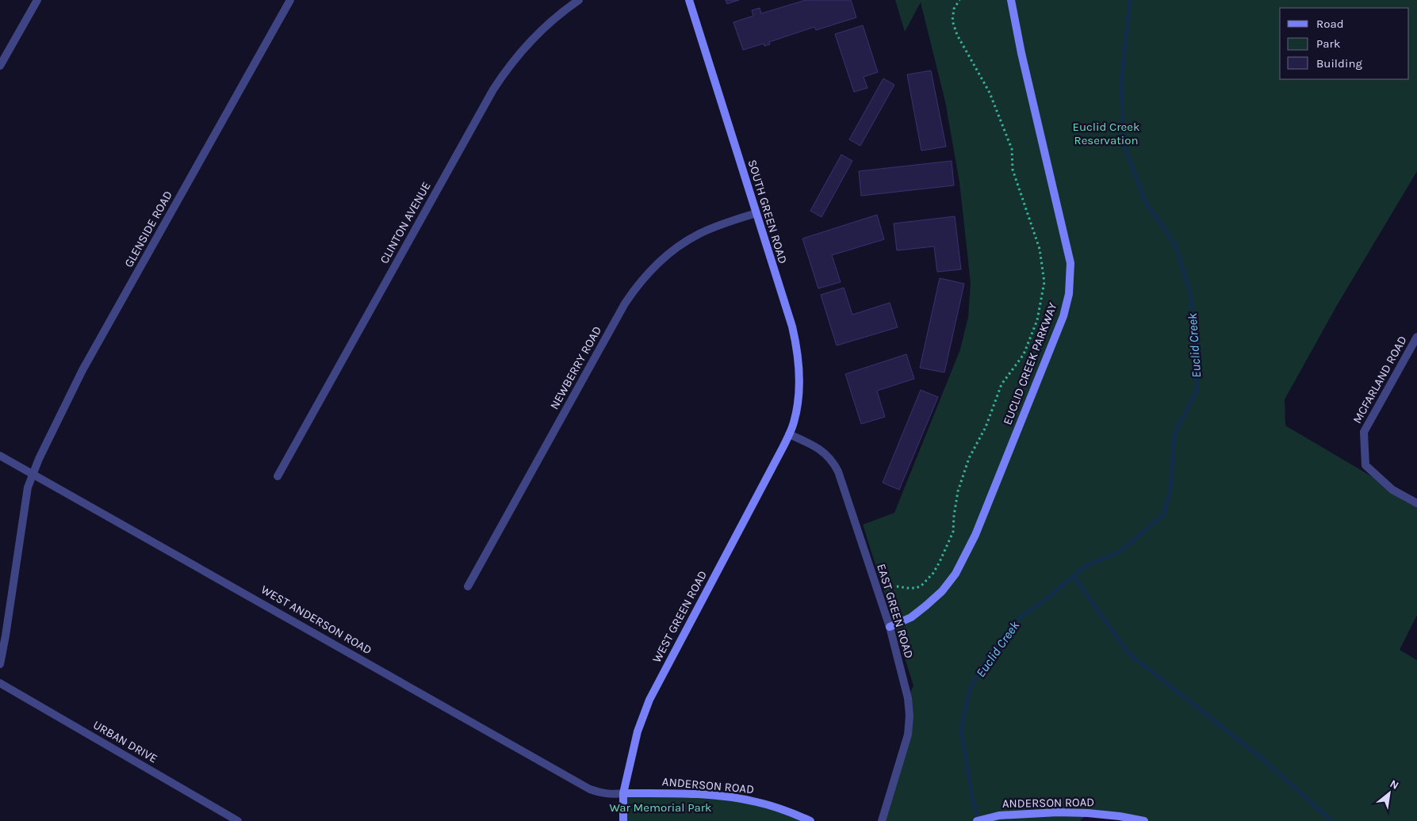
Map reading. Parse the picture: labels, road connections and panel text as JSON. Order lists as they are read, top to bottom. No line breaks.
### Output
{"streets":{"street":["SOUTH GREEN ROAD","CLINTON AVENUE","GLENSIDE ROAD","EUCLID CREEK PARKWAY","NEWBERRY ROAD","MCFARLAND ROAD","EAST GREEN ROAD","WEST GREEN ROAD","WEST ANDERSON ROAD","URBAN DRIVE","ANDERSON ROAD"]},"crossings":[["SOUTH GREEN ROAD","NEWBERRY ROAD"],["SOUTH GREEN ROAD","EAST GREEN ROAD"],["SOUTH GREEN ROAD","WEST GREEN ROAD"],["GLENSIDE ROAD","WEST ANDERSON ROAD"],["EUCLID CREEK PARKWAY","EAST GREEN ROAD"],["EAST GREEN ROAD","WEST GREEN ROAD"],["WEST GREEN ROAD","WEST ANDERSON ROAD"],["WEST GREEN ROAD","ANDERSON ROAD"],["WEST ANDERSON ROAD","ANDERSON ROAD"]],"water":["Euclid Creek"],"parks":["Euclid Creek Reservation","War Memorial Park"],"legend":["Road","Park","Building"],"north":"top right"}
